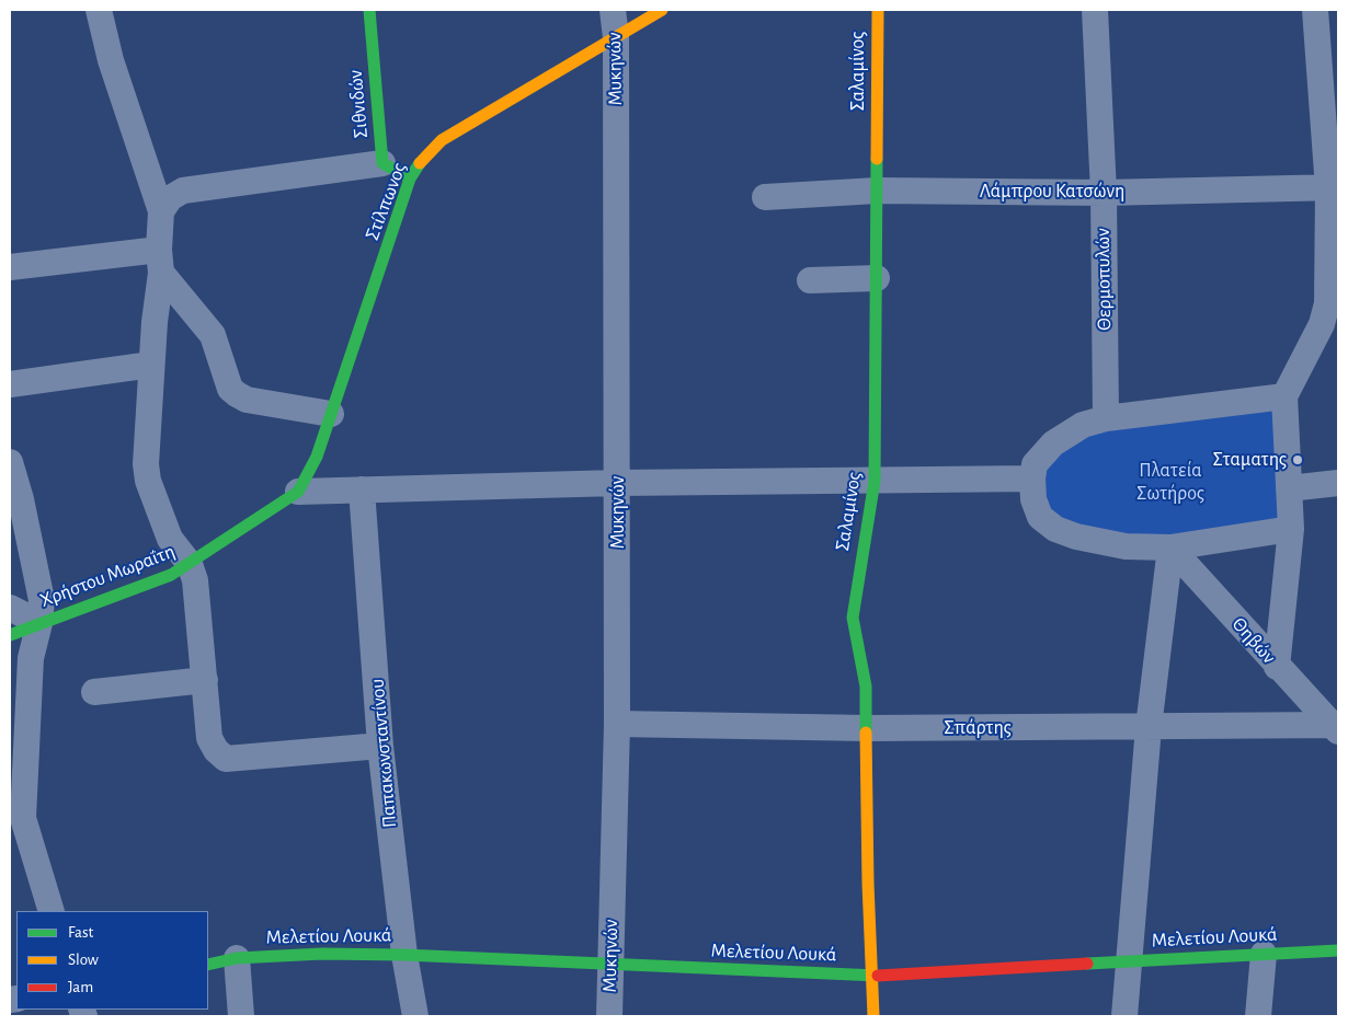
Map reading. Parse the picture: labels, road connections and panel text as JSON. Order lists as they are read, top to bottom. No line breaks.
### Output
{"streets":{"street":["Μυκηνών","Σαλαμίνος","Σιθνιδών","Λάμπρου Κατσώνη","Στίλπωνος","Θερμοπυλών","Χρήστου Μωραΐτη","Θηβών","Σπάρτης","Παπακωνσταντίνου","Μελετίου Λουκά"]},"crossings":[["Μυκηνών","Στίλπωνος"],["Μυκηνών","Σπάρτης"],["Μυκηνών","Μελετίου Λουκά"],["Σαλαμίνος","Λάμπρου Κατσώνη"],["Σαλαμίνος","Σπάρτης"],["Σαλαμίνος","Μελετίου Λουκά"],["Σιθνιδών","Στίλπωνος"],["Λάμπρου Κατσώνη","Θερμοπυλών"],["Στίλπωνος","Χρήστου Μωραΐτη"],["Θηβών","Σπάρτης"],["Παπακωνσταντίνου","Μελετίου Λουκά"]],"parks":["Πλατεία Σωτήρος"],"places":["Σταματης"],"legend":["Fast","Slow","Jam"]}
